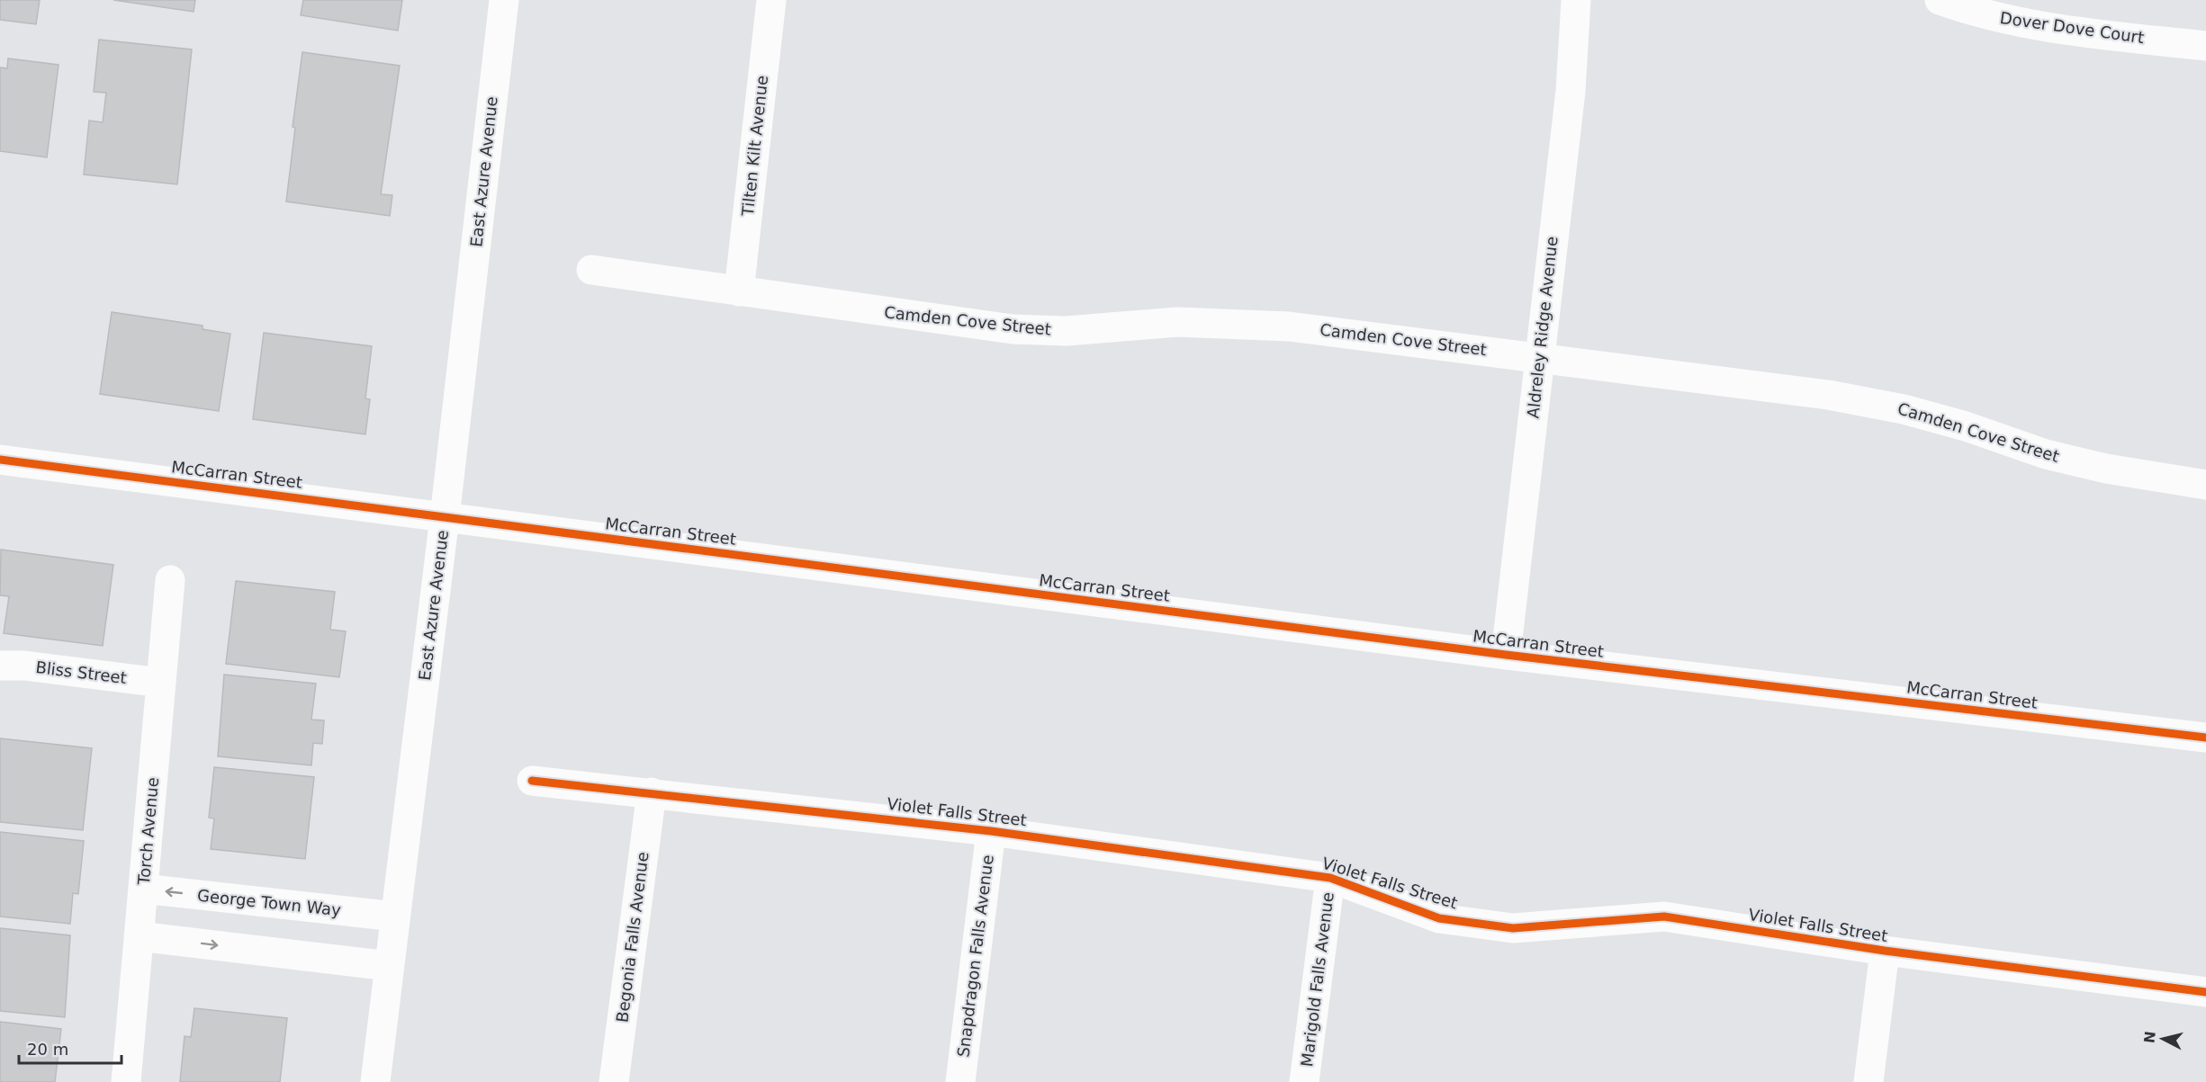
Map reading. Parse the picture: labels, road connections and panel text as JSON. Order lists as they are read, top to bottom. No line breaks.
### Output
{"streets":{"street":["Dover Dove Court","Tilten Kilt Avenue","East Azure Avenue","Camden Cove Street","Aldreley Ridge Avenue","McCarran Street","Bliss Street","Violet Falls Street","Torch Avenue","George Town Way","Begonia Falls Avenue","Snapdragon Falls Avenue","Marigold Falls Avenue"]},"crossings":[["Tilten Kilt Avenue","Camden Cove Street"],["East Azure Avenue","McCarran Street"],["East Azure Avenue","George Town Way"],["Camden Cove Street","Aldreley Ridge Avenue"],["Aldreley Ridge Avenue","McCarran Street"],["Bliss Street","Torch Avenue"],["Violet Falls Street","Begonia Falls Avenue"],["Violet Falls Street","Snapdragon Falls Avenue"],["Violet Falls Street","Marigold Falls Avenue"],["Torch Avenue","George Town Way"]],"scale_bar":"20 m","north":"left"}
